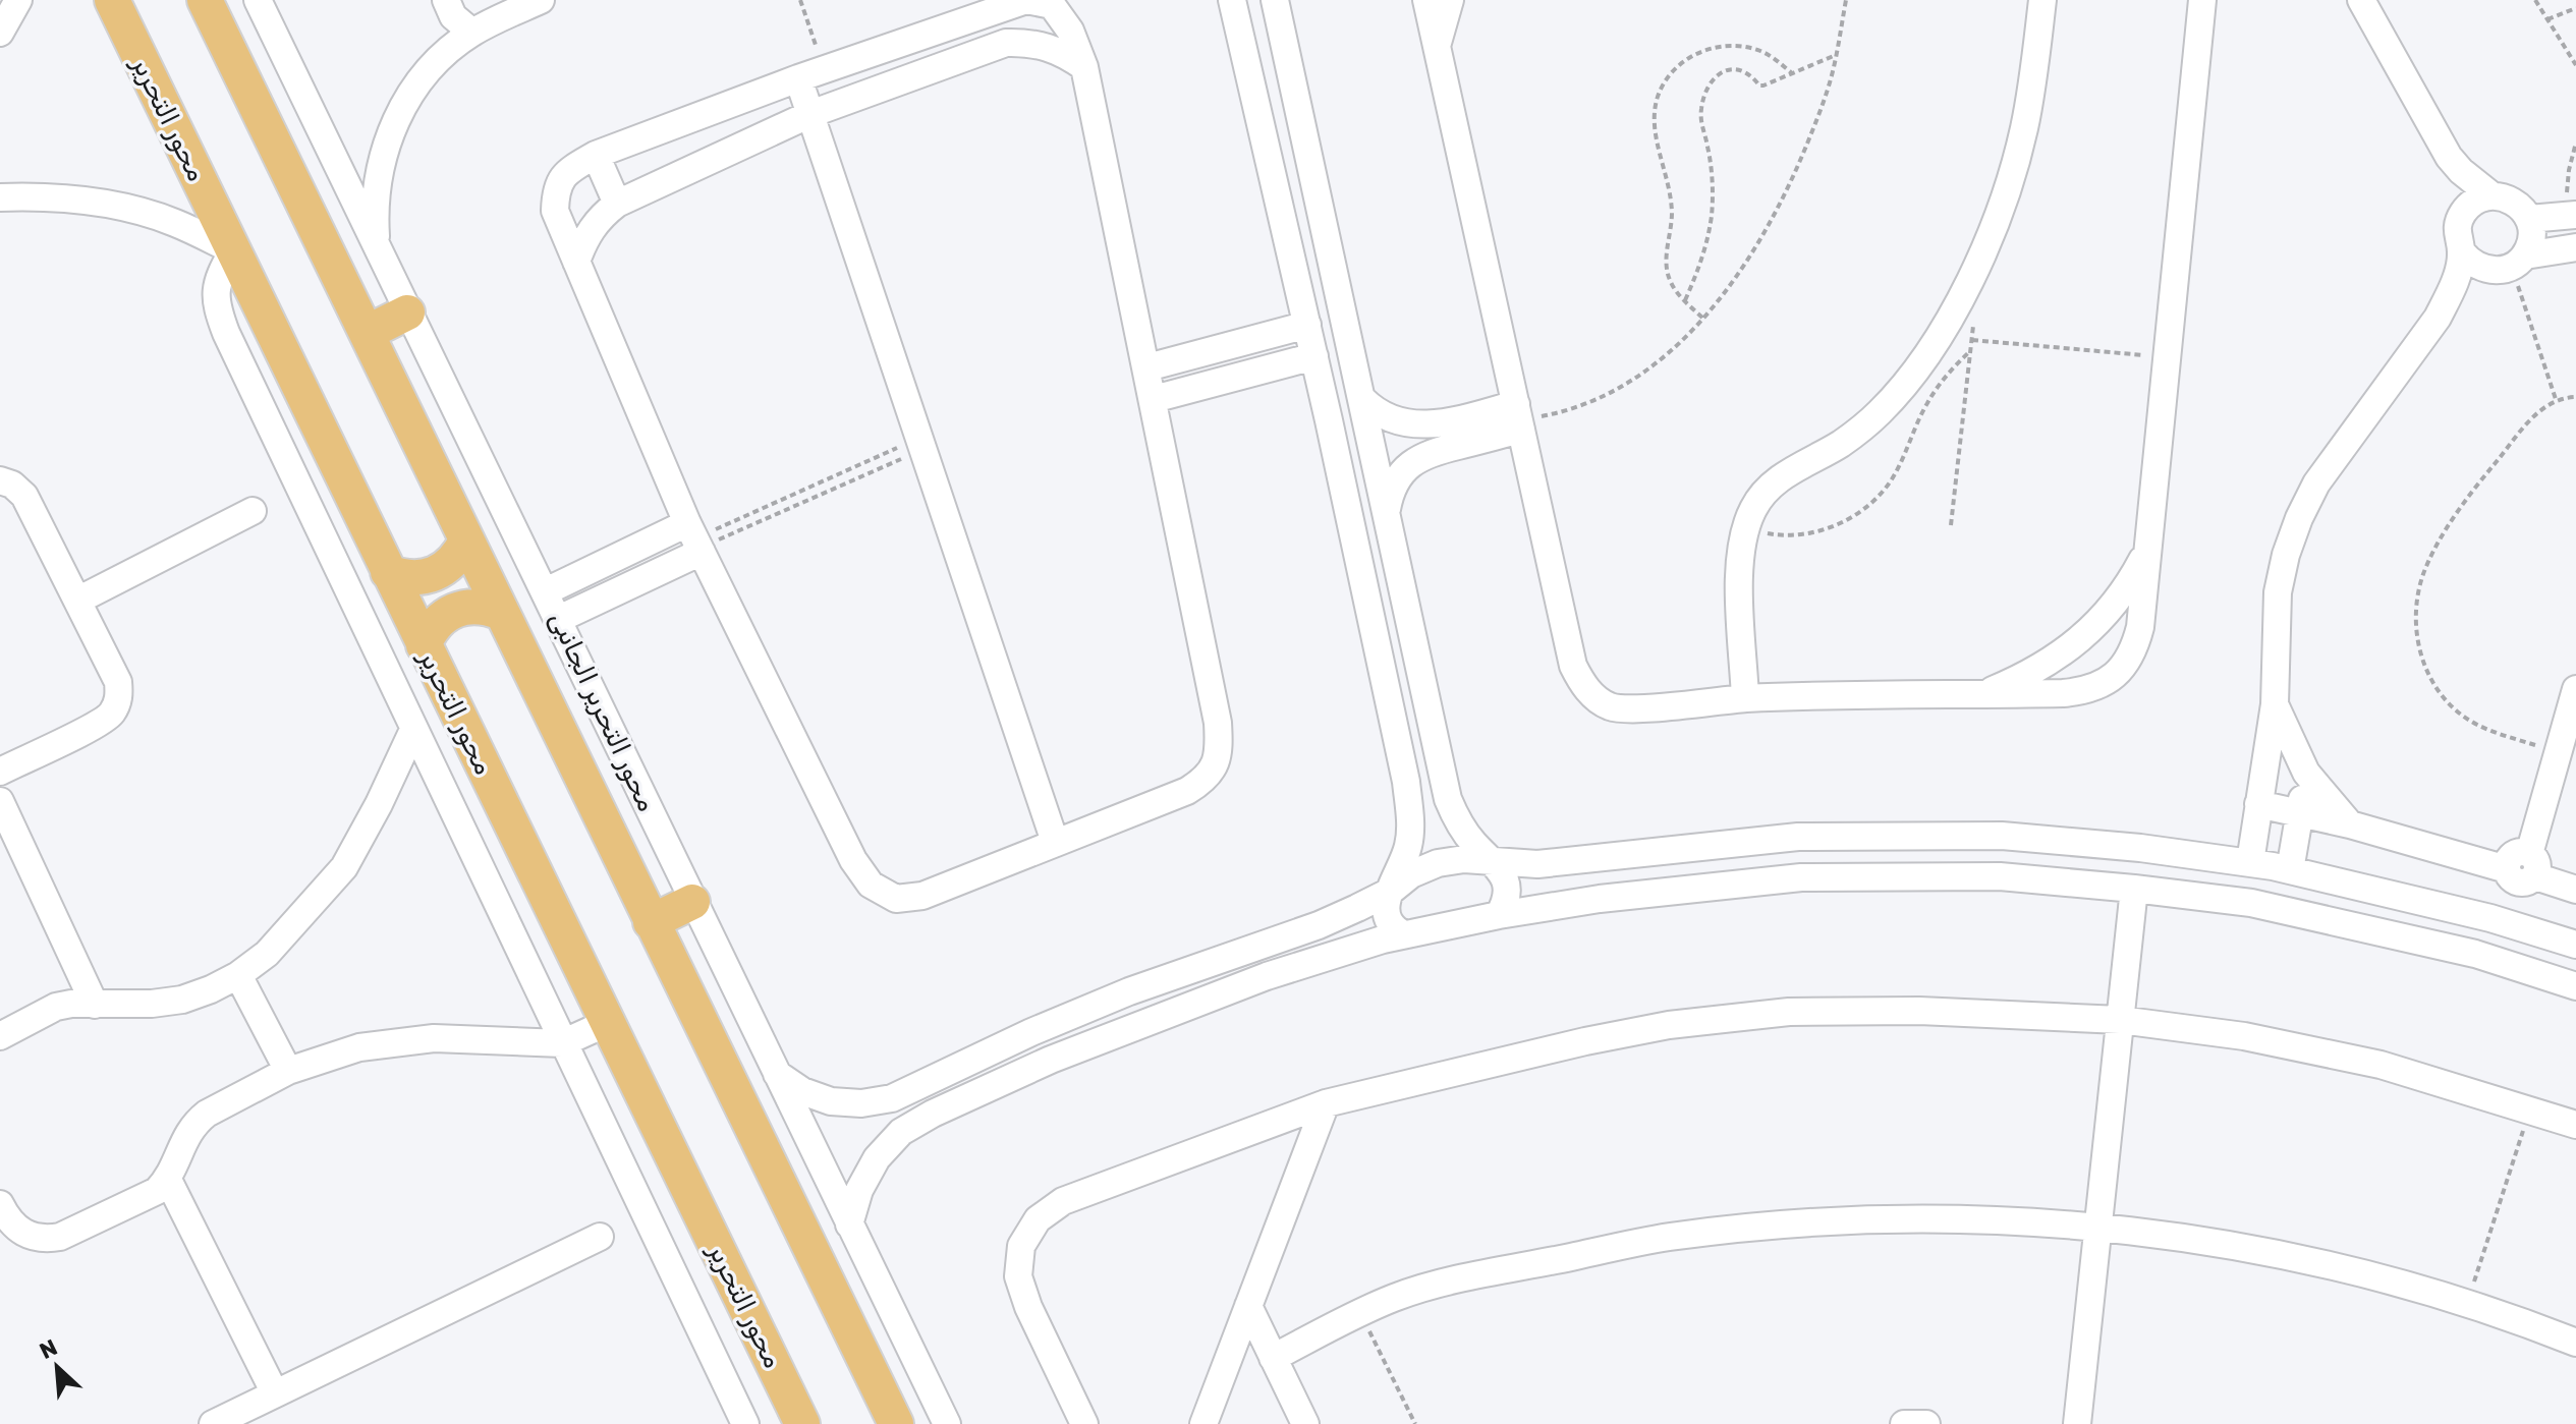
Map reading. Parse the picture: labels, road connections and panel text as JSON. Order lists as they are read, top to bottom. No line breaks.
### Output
{"streets":{"main road":["محور التحرير"],"street":["محور التحرير الجانبى"]},"north":"top left"}
